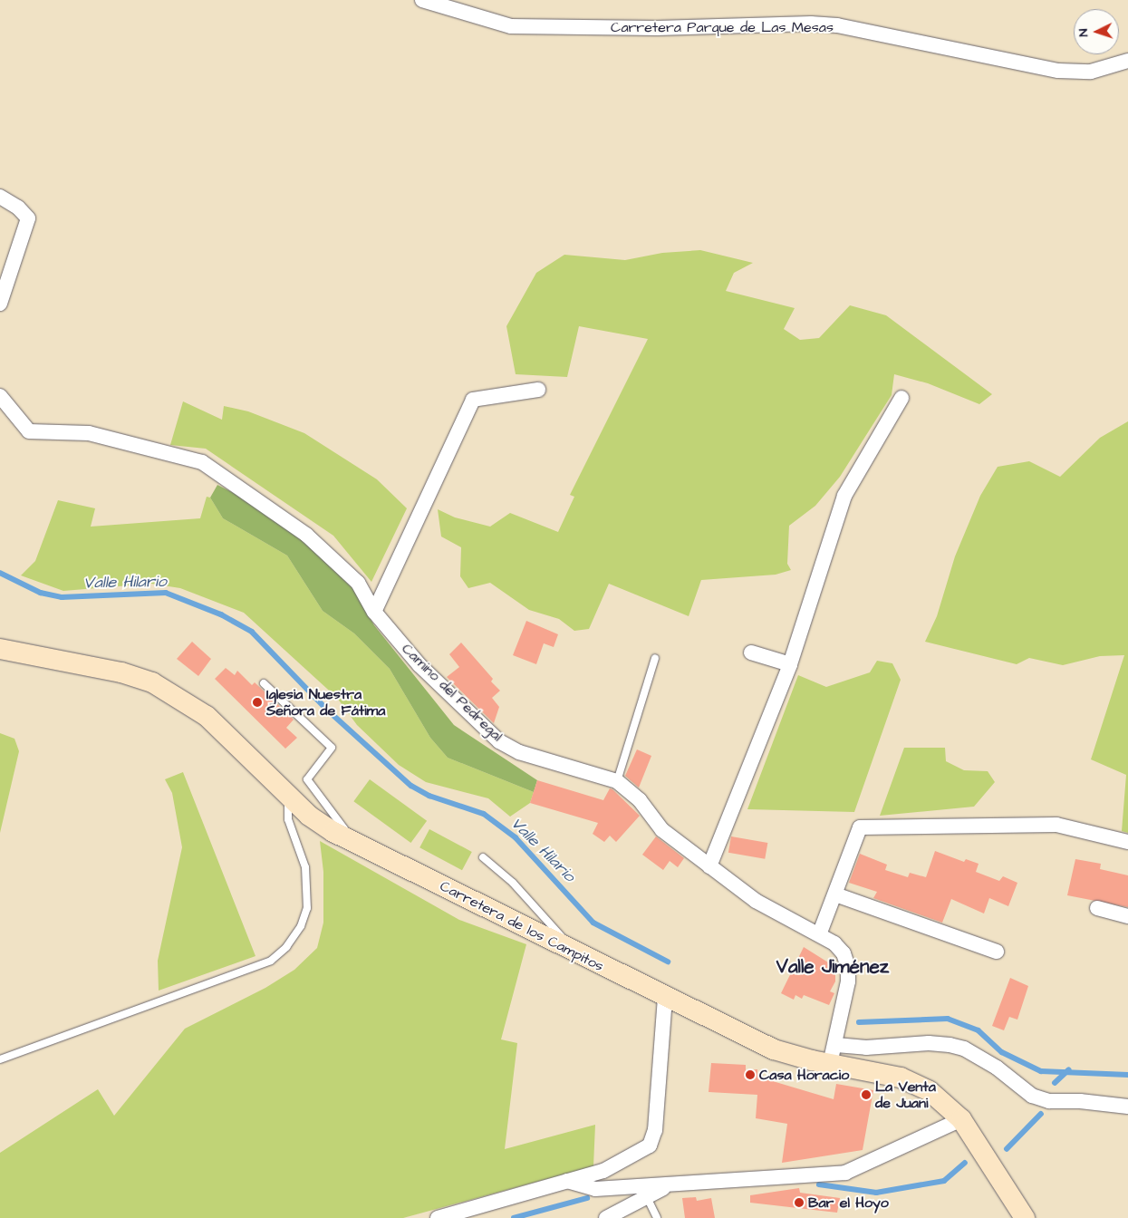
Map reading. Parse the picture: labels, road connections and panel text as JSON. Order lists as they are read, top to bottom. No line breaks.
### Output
{"streets":{"main road":["Carretera de los Campitos"],"street":["Carretera Parque de Las Mesas","Camino del Pedregal"]},"crossings":[["Camino del Pedregal","Carretera de los Campitos"]],"districts":["Valle Jiménez"],"water":["Valle Hilario"],"places":["Iglesia Nuestra Señora de Fátima","Casa Horacio","La Venta de Juani","Bar el Hoyo"],"north":"left"}
